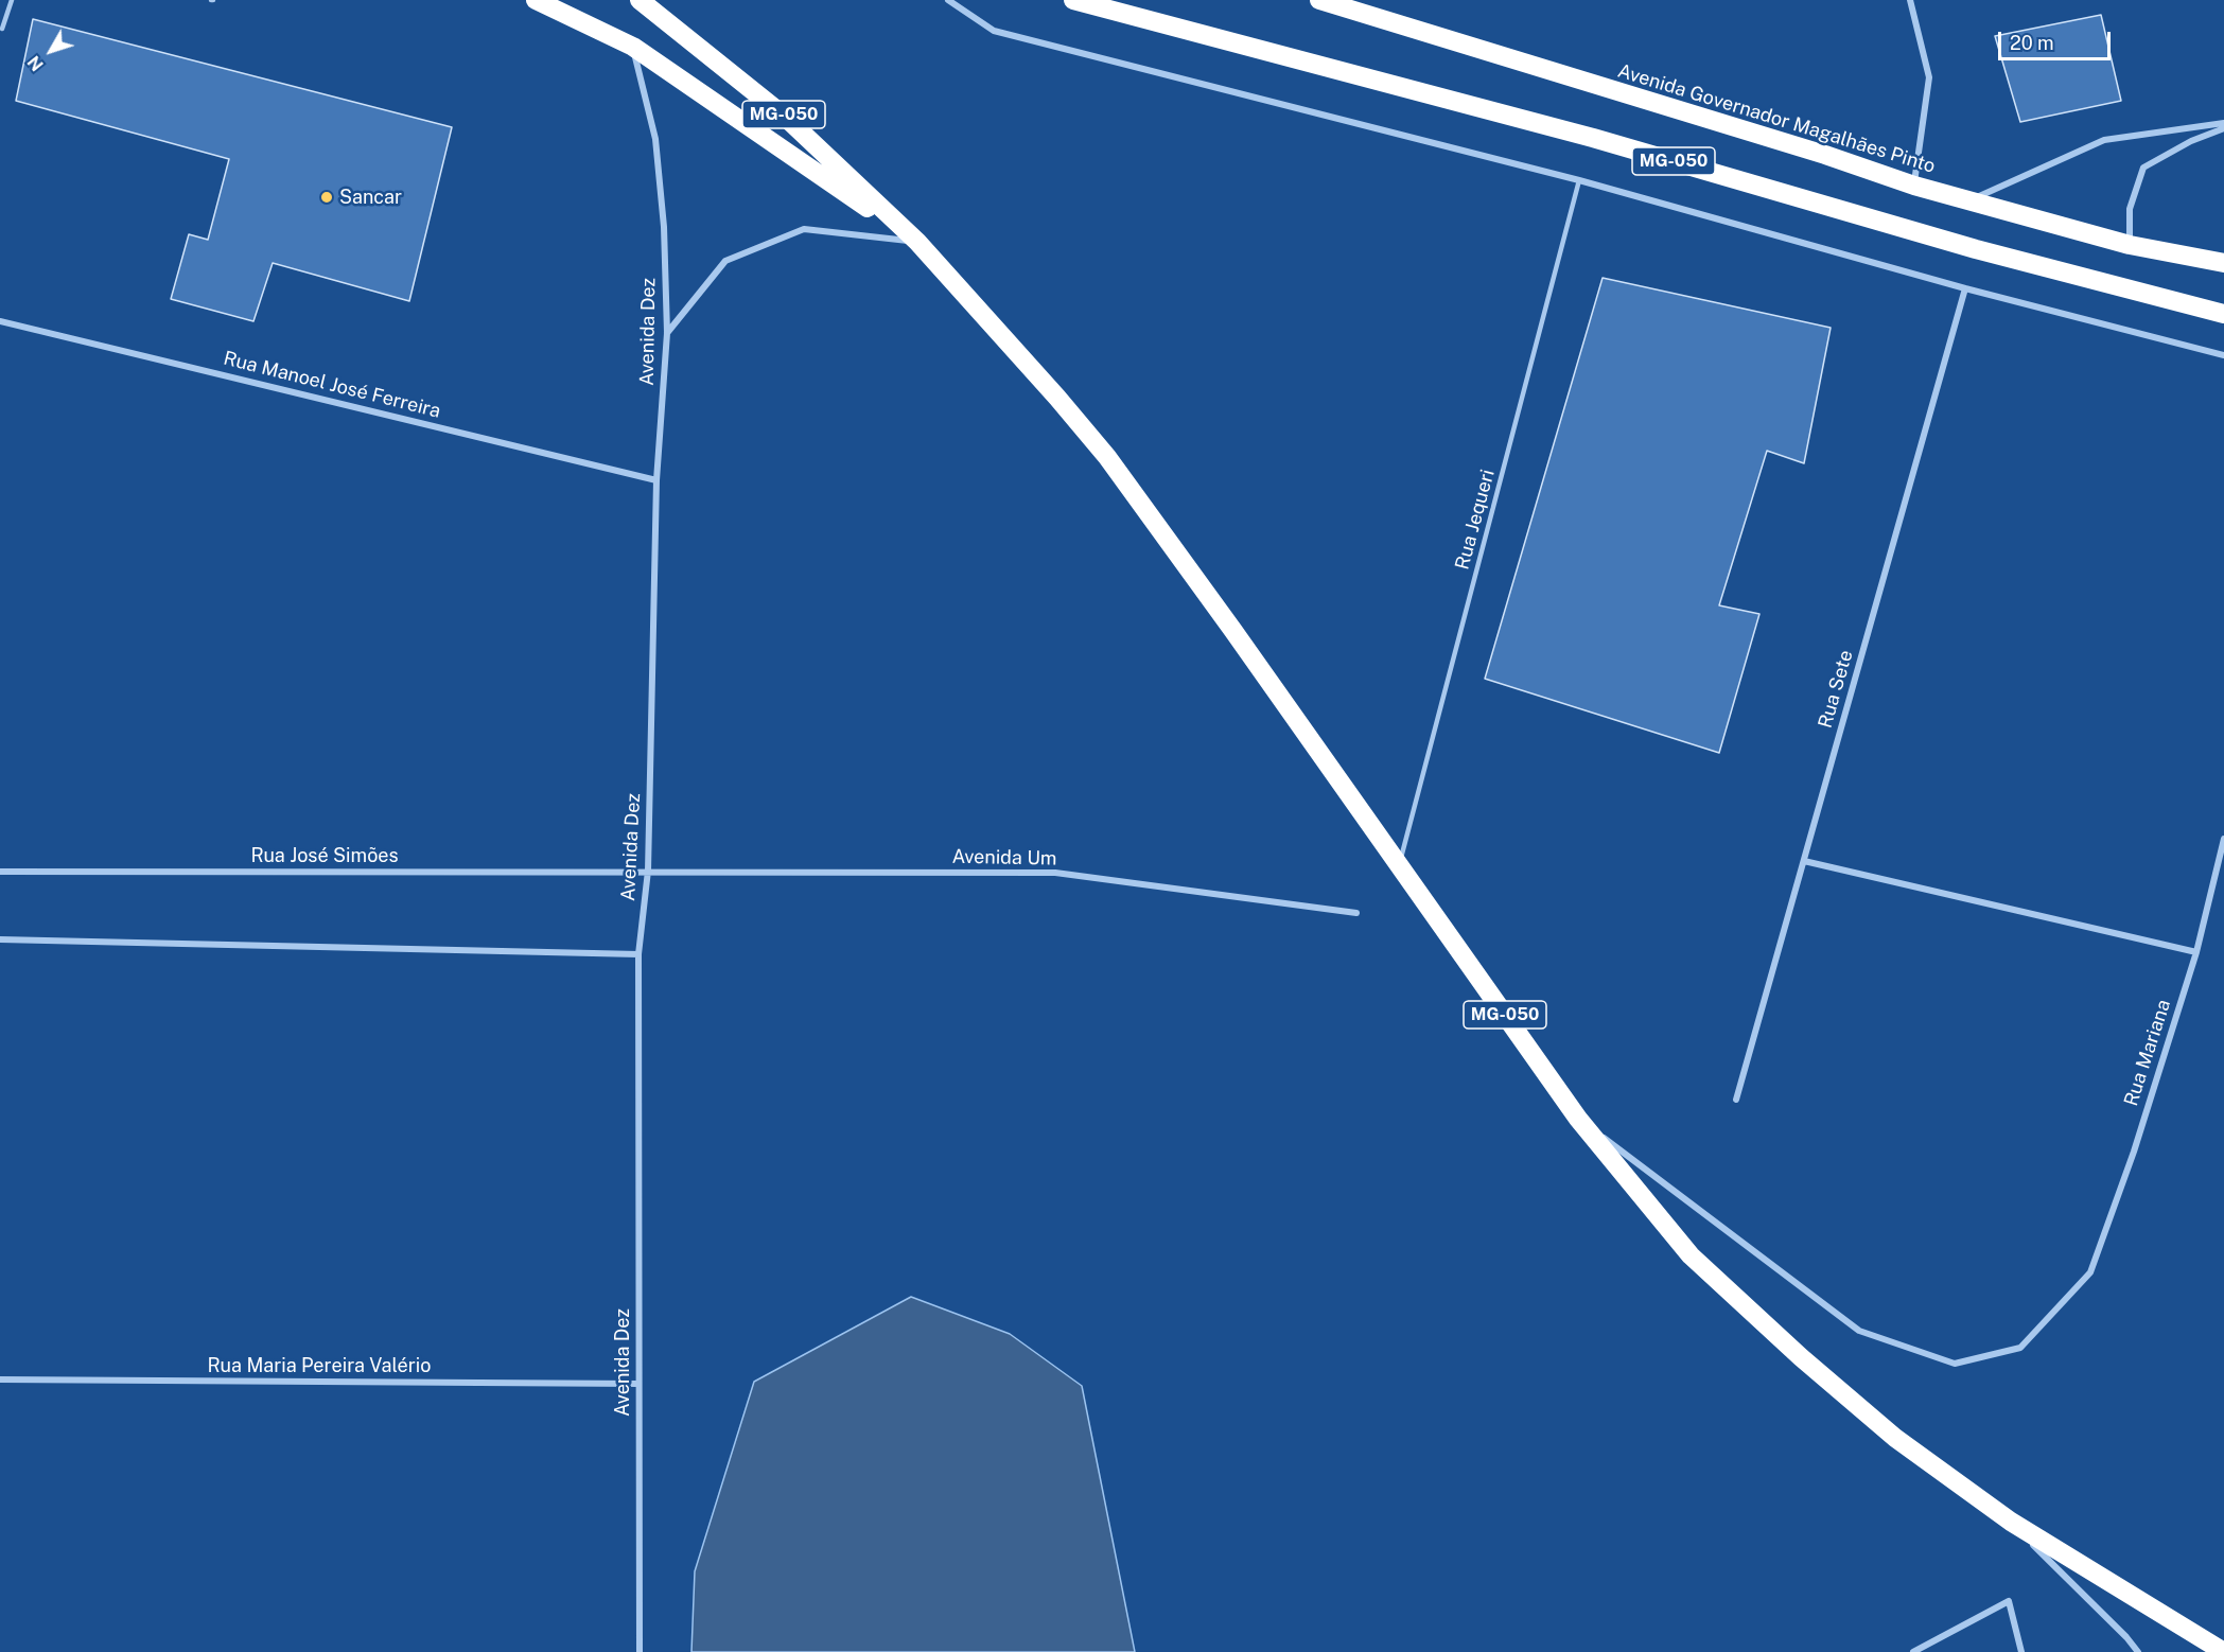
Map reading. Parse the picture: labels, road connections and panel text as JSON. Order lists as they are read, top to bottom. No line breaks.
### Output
{"streets":{"highway":["MG-050","Avenida Governador Magalhães Pinto"],"street":["Avenida Dez","Rua Manoel José Ferreira","Rua Sete","Rua José Simões","Avenida Um","Rua Mariana","Rua Maria Pereira Valério"],"lane":["Rua Jequeri"]},"crossings":[["MG-050","Rua Jequeri"],["MG-050","Rua Mariana"],["Avenida Dez","Rua Manoel José Ferreira"],["Avenida Dez","Rua José Simões"],["Avenida Dez","Avenida Um"],["Avenida Dez","Rua Maria Pereira Valério"],["Rua José Simões","Avenida Um"]],"places":["Sancar"],"scale_bar":"20 m","north":"bottom left"}
